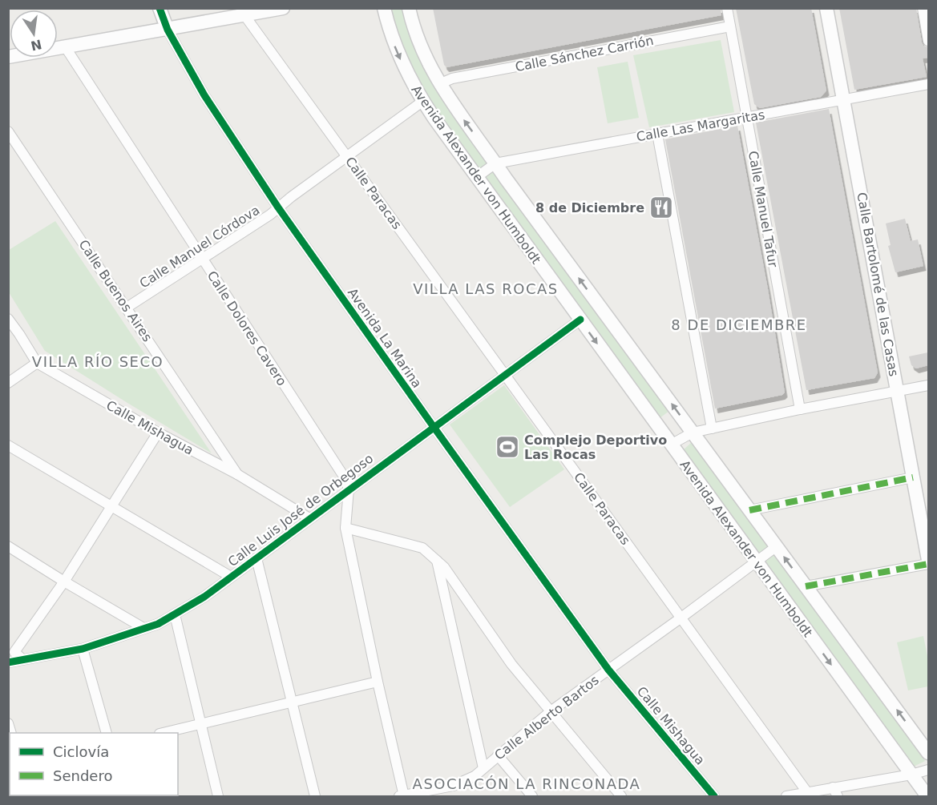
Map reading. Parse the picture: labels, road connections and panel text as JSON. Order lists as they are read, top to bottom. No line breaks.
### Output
{"streets":{"main road":["Avenida Alexander von Humboldt","Calle Bartolomé de las Casas","Avenida La Marina"],"street":["Calle Sánchez Carrión","Calle Las Margaritas","Calle Paracas","Calle Manuel Tafur","Calle Manuel Córdova","Calle Buenos Aires","Calle Dolores Cavero","Calle Mishagua","Calle Luis José de Orbegoso","Calle Alberto Bartos"]},"crossings":[["Calle Sánchez Carrión","Avenida Alexander von Humboldt"],["Calle Sánchez Carrión","Calle Manuel Tafur"],["Calle Las Margaritas","Avenida Alexander von Humboldt"],["Calle Las Margaritas","Calle Manuel Tafur"],["Calle Las Margaritas","Calle Bartolomé de las Casas"],["Avenida Alexander von Humboldt","Calle Manuel Córdova"],["Avenida Alexander von Humboldt","Calle Luis José de Orbegoso"],["Avenida Alexander von Humboldt","Calle Alberto Bartos"],["Calle Paracas","Calle Manuel Córdova"],["Calle Paracas","Calle Luis José de Orbegoso"],["Calle Paracas","Calle Alberto Bartos"],["Calle Manuel Córdova","Calle Buenos Aires"],["Calle Manuel Córdova","Calle Dolores Cavero"],["Calle Manuel Córdova","Avenida La Marina"],["Calle Buenos Aires","Calle Mishagua"],["Calle Dolores Cavero","Calle Luis José de Orbegoso"],["Avenida La Marina","Calle Mishagua"],["Avenida La Marina","Calle Luis José de Orbegoso"],["Avenida La Marina","Calle Alberto Bartos"],["Calle Mishagua","Calle Luis José de Orbegoso"],["Calle Mishagua","Calle Alberto Bartos"]],"districts":["VILLA LAS ROCAS","8 DE DICIEMBRE","VILLA RÍO SECO","ASOCIACÓN LA RINCONADA"],"places":{"restaurant":["8 de Diciembre"],"sports":["Complejo Deportivo Las Rocas"]},"legend":["Ciclovía","Sendero"],"north":"bottom"}
